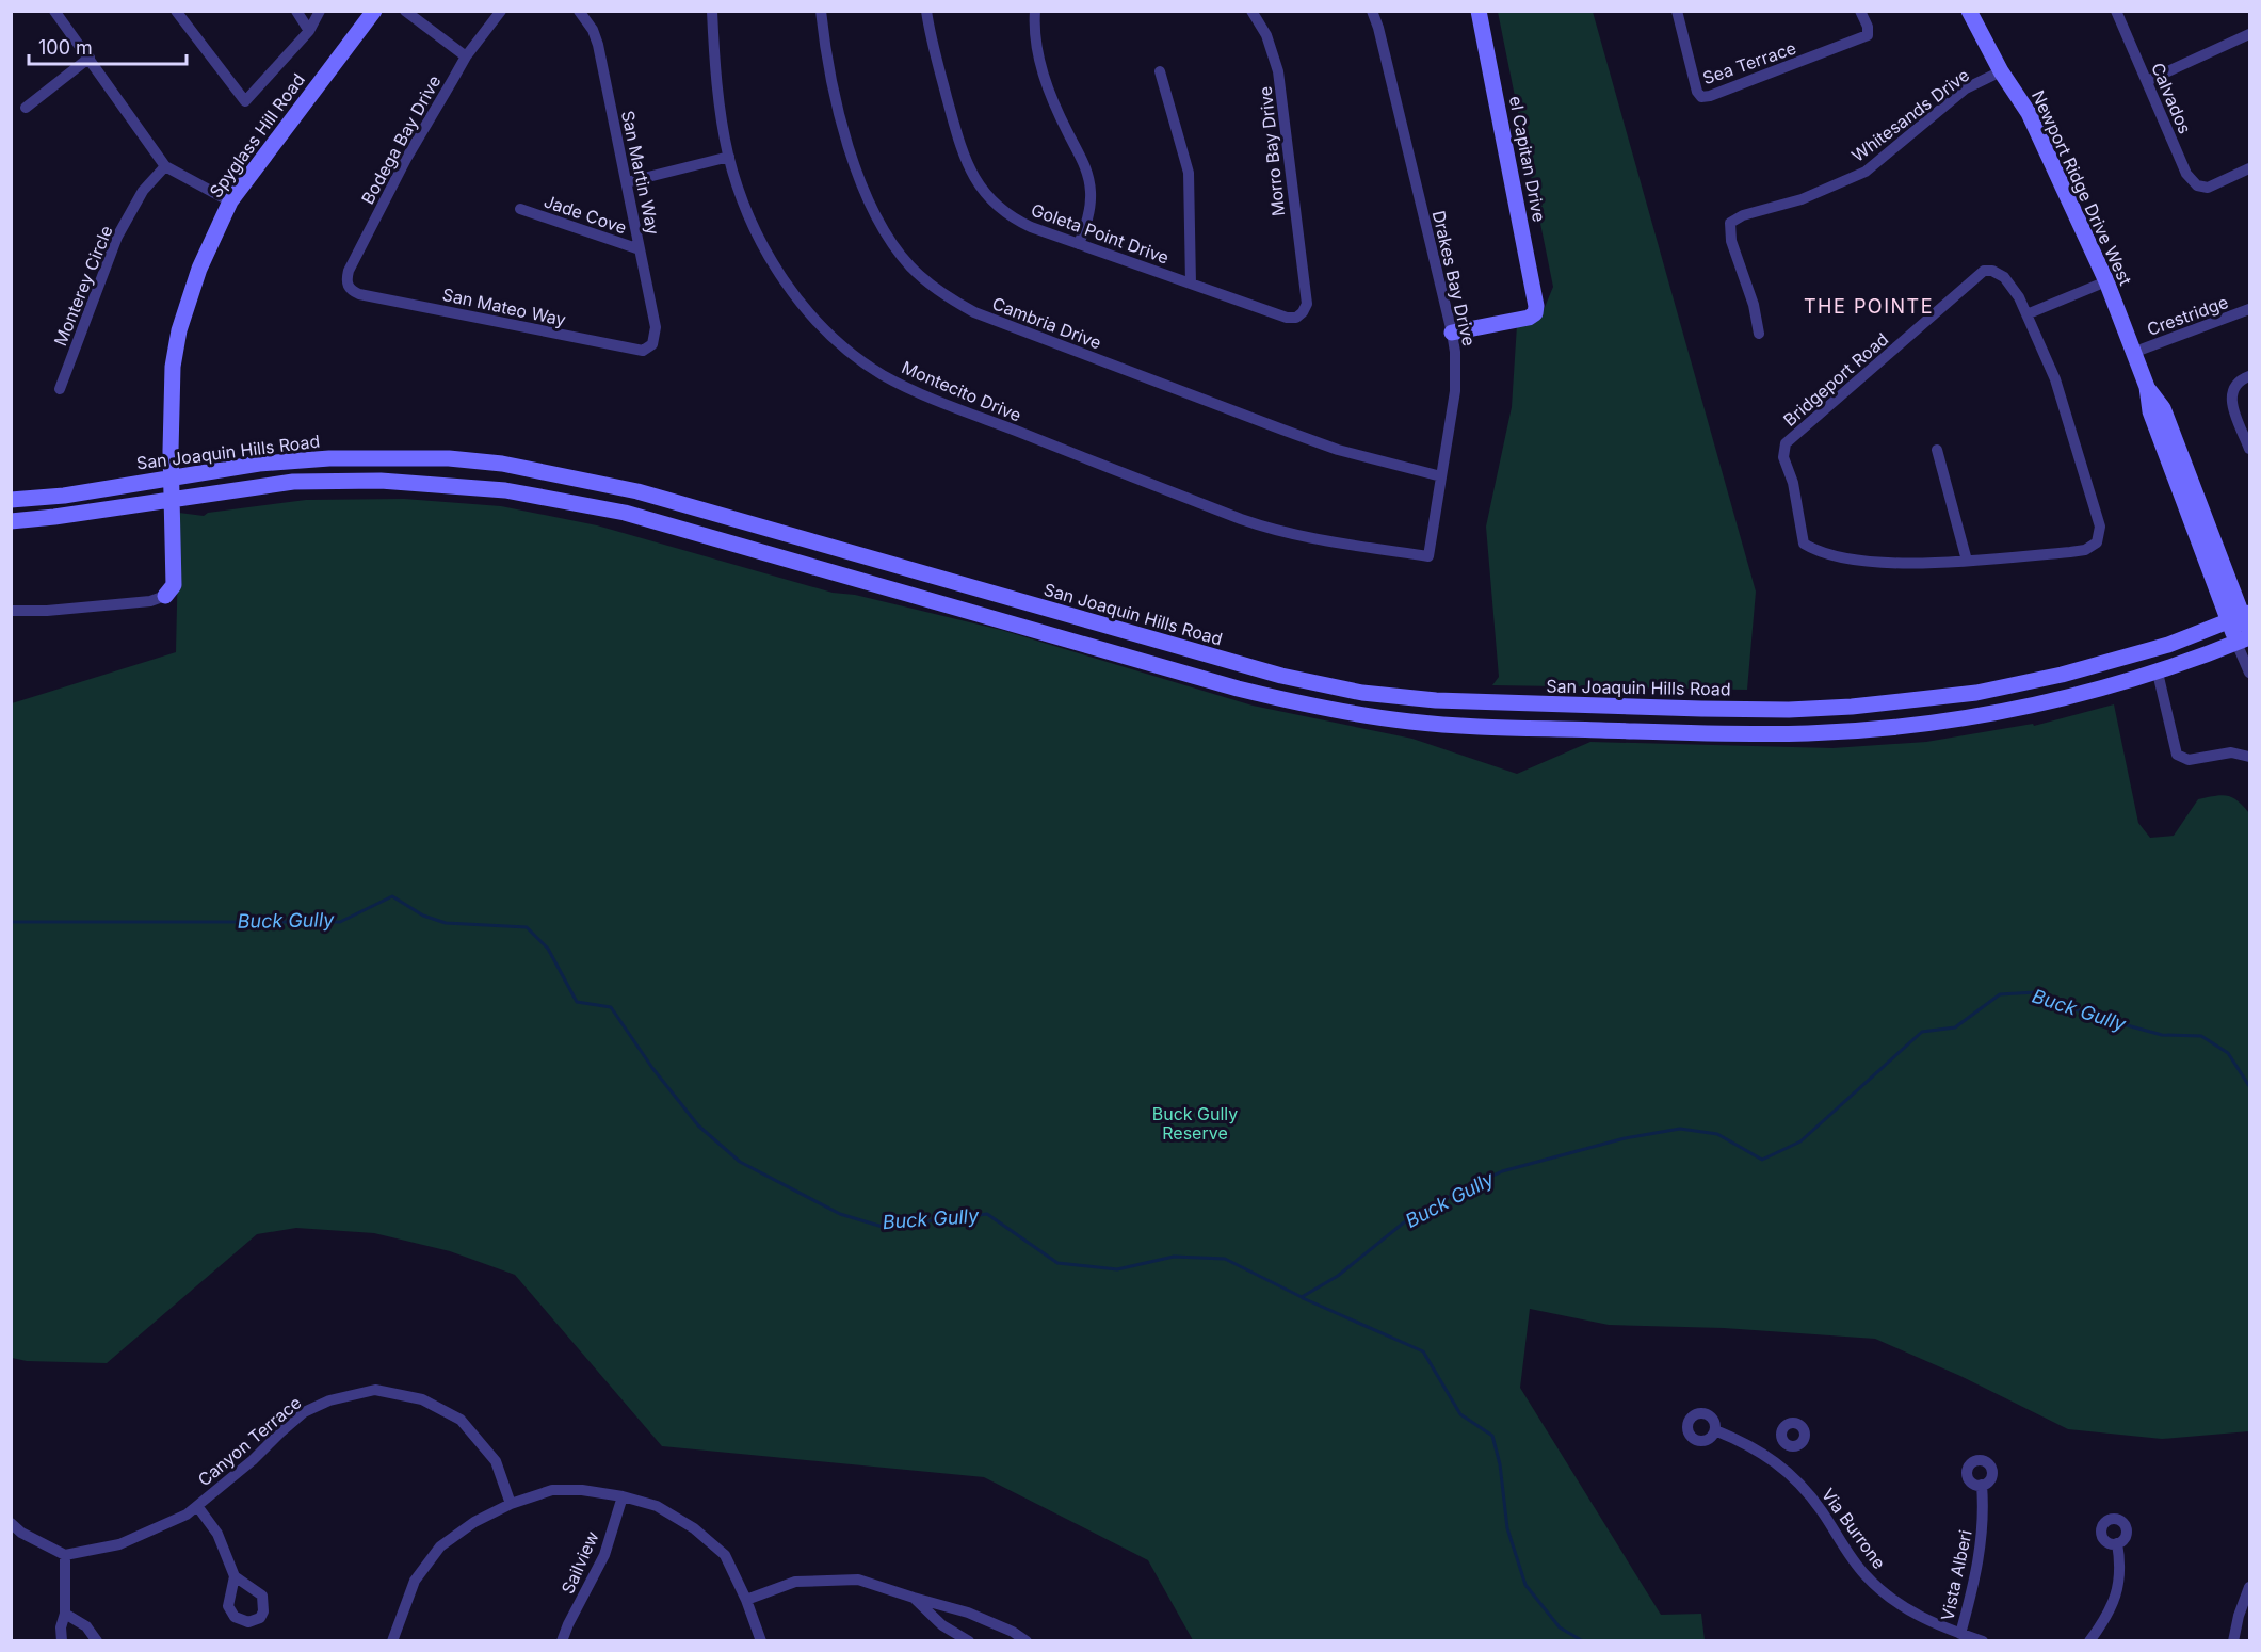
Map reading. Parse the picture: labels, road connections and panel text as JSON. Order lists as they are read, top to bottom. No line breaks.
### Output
{"streets":{"main road":["Spyglass Hill Road","el Capitan Drive","Newport Ridge Drive West","San Joaquin Hills Road"],"street":["Sea Terrace","Calvados","Whitesands Drive","Bodega Bay Drive","Morro Bay Drive","San Martin Way","Jade Cove","Goleta Point Drive","Drakes Bay Drive","Monterey Circle","San Mateo Way","Crestridge","Cambria Drive","Bridgeport Road","Montecito Drive","Canyon Terrace","Via Burrone","Sailview","Vista Alberi"]},"crossings":[["Whitesands Drive","Newport Ridge Drive West"],["Spyglass Hill Road","San Joaquin Hills Road"],["Bodega Bay Drive","San Mateo Way"],["Morro Bay Drive","Goleta Point Drive"],["el Capitan Drive","Drakes Bay Drive"],["San Martin Way","Jade Cove"],["San Martin Way","San Mateo Way"],["Newport Ridge Drive West","Crestridge"],["Newport Ridge Drive West","San Joaquin Hills Road"],["Drakes Bay Drive","Cambria Drive"],["Drakes Bay Drive","Montecito Drive"],["Via Burrone","Vista Alberi"]],"districts":["THE POINTE"],"water":["Buck Gully"],"parks":["Buck Gully Reserve"],"scale_bar":"100 m"}
